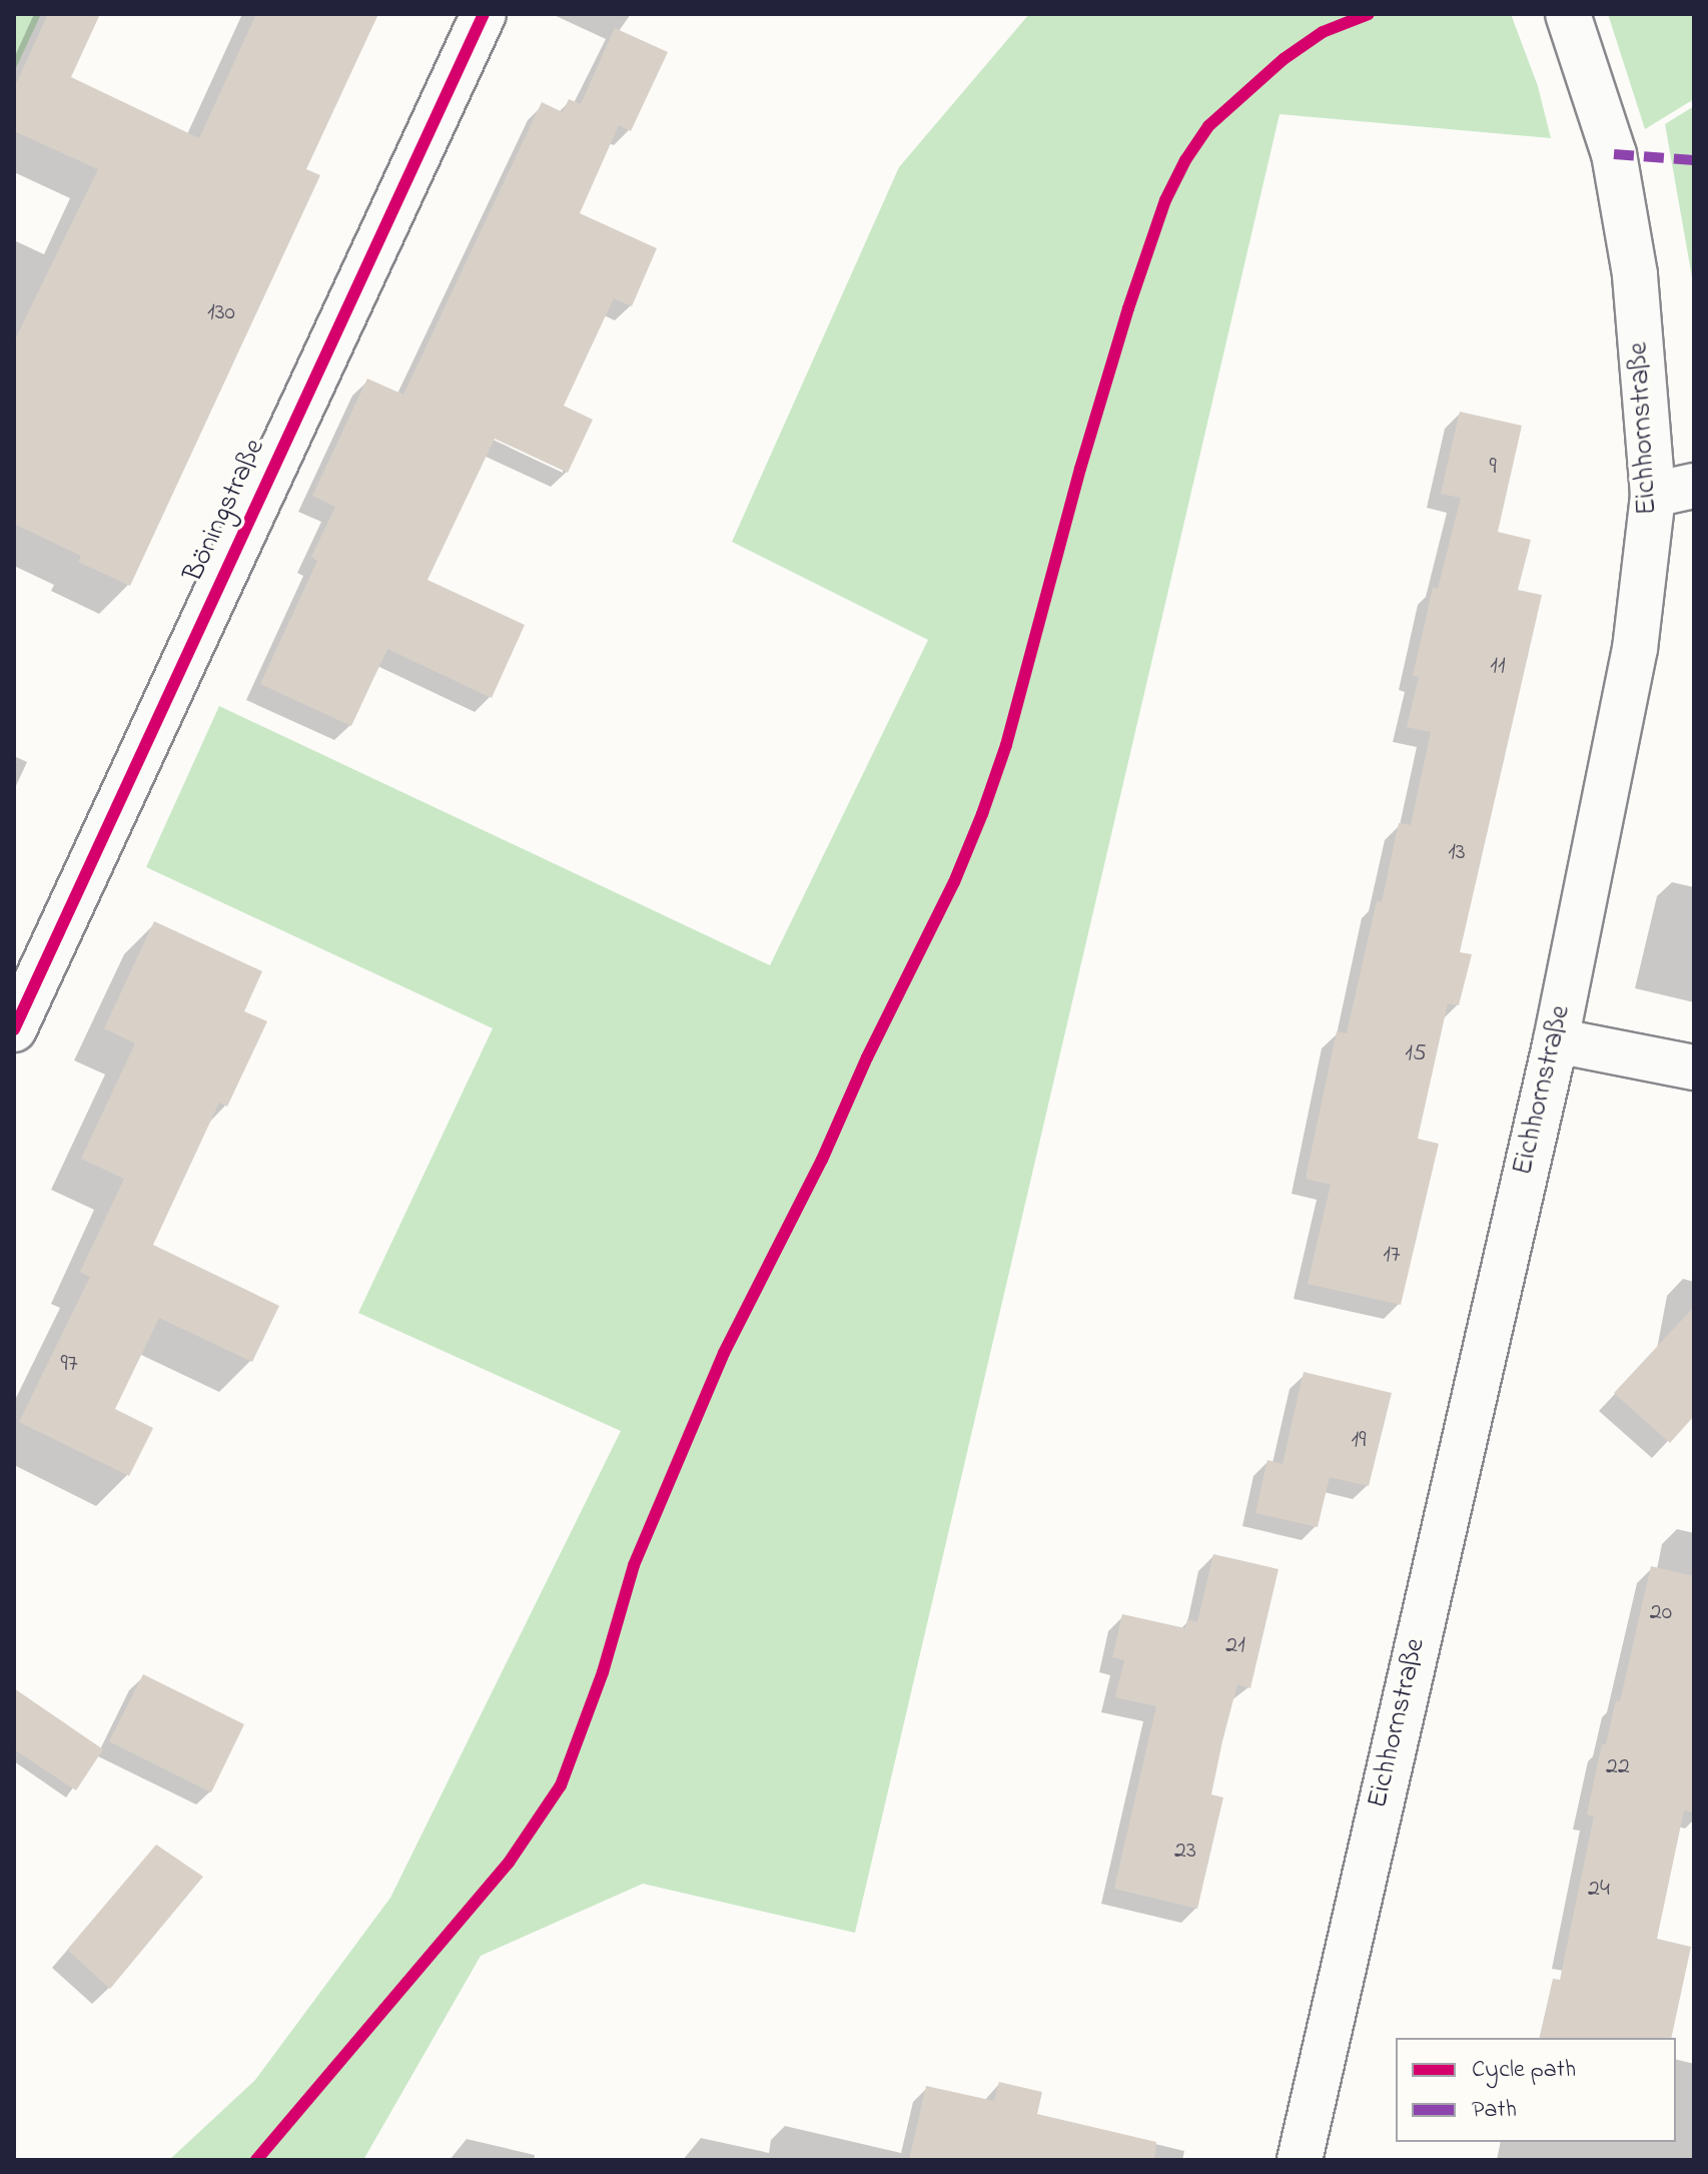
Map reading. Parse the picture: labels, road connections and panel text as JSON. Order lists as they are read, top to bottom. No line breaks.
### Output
{"streets":{"street":["Eichhornstraße","Böningstraße"]},"house_numbers":["130","9","11","13","15","17","97","19","20","21","22","23","24"],"legend":["Cycle path","Path"]}
